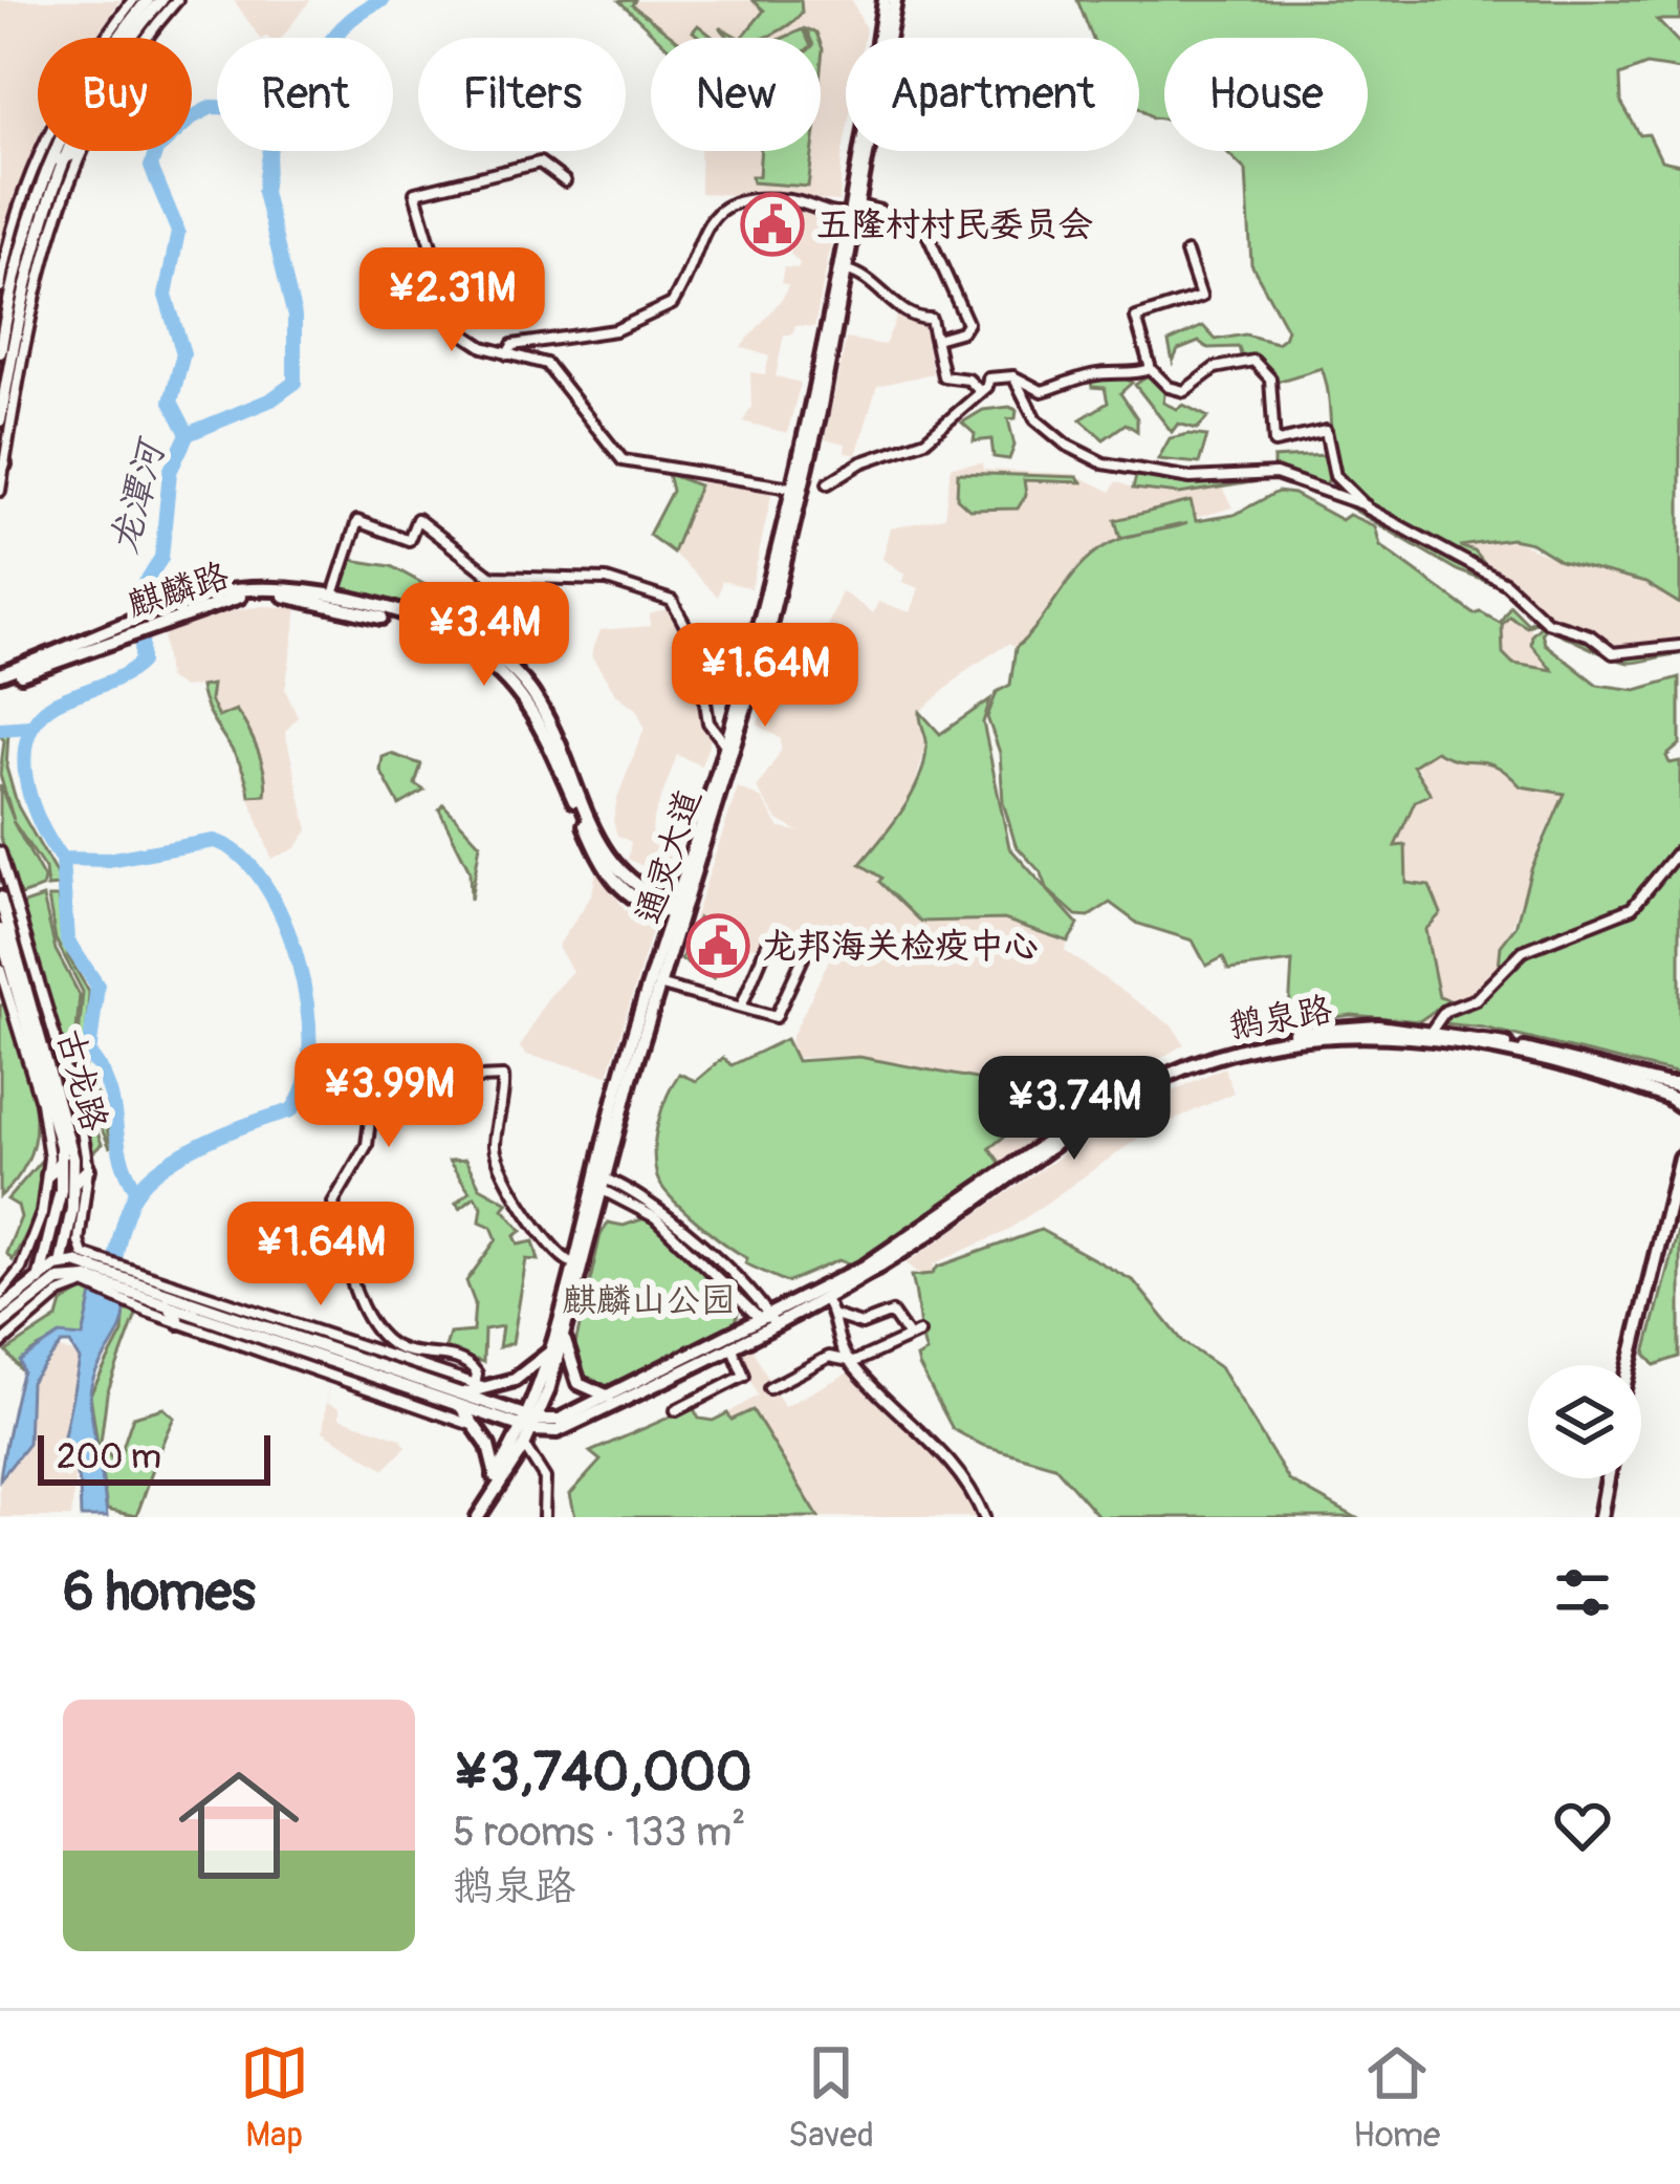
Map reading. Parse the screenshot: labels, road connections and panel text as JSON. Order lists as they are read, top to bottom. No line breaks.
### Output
{"streets":{"main road":["麒麟路","通灵大道","鹅泉路","古龙路"]},"crossings":[["麒麟路","通灵大道"],["通灵大道","鹅泉路"]],"water":["龙潭河"],"parks":["麒麟山公园"],"places":{"public building":["五隆村村民委员会","龙邦海关检疫中心"]},"scale_bar":"200 m","page":{"chip":["Buy","Rent","Filters","New","Apartment","House"],"price":["¥2.31M","¥3.4M","¥1.64M","¥3.99M","¥3.74M","¥1.64M"],"scale":"200 m","heading":"6 homes","list":[{"name":"¥3,740,000","note":"5 rooms · 133 m² · 鹅泉路"}],"tabs":["Map","Saved","Home"]}}
